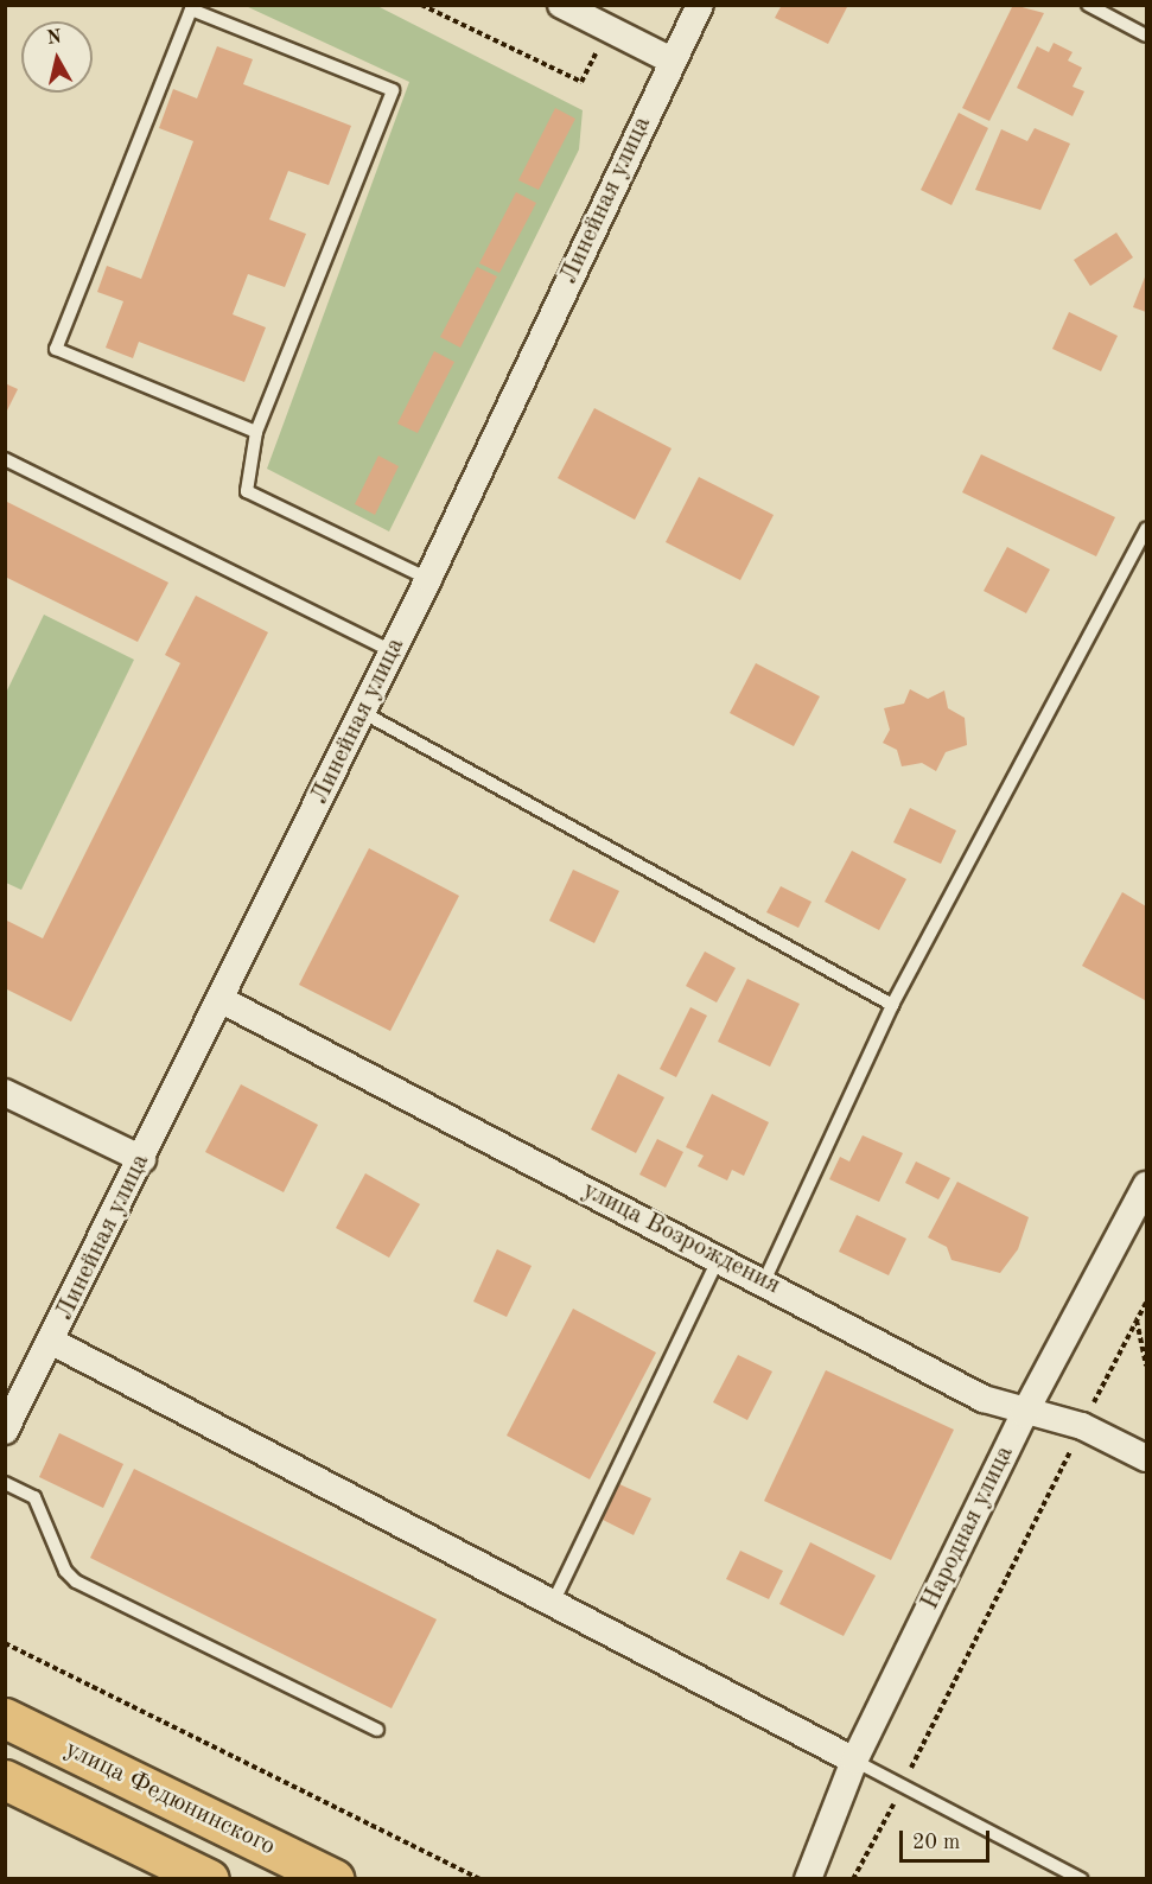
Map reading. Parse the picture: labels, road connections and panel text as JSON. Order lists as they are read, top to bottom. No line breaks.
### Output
{"streets":{"highway":["улица Федюнинского"],"street":["Линейная улица","улица Возрождения","Народная улица"]},"crossings":[["Линейная улица","улица Возрождения"],["улица Возрождения","Народная улица"]],"scale_bar":"20 m","north":"top"}
